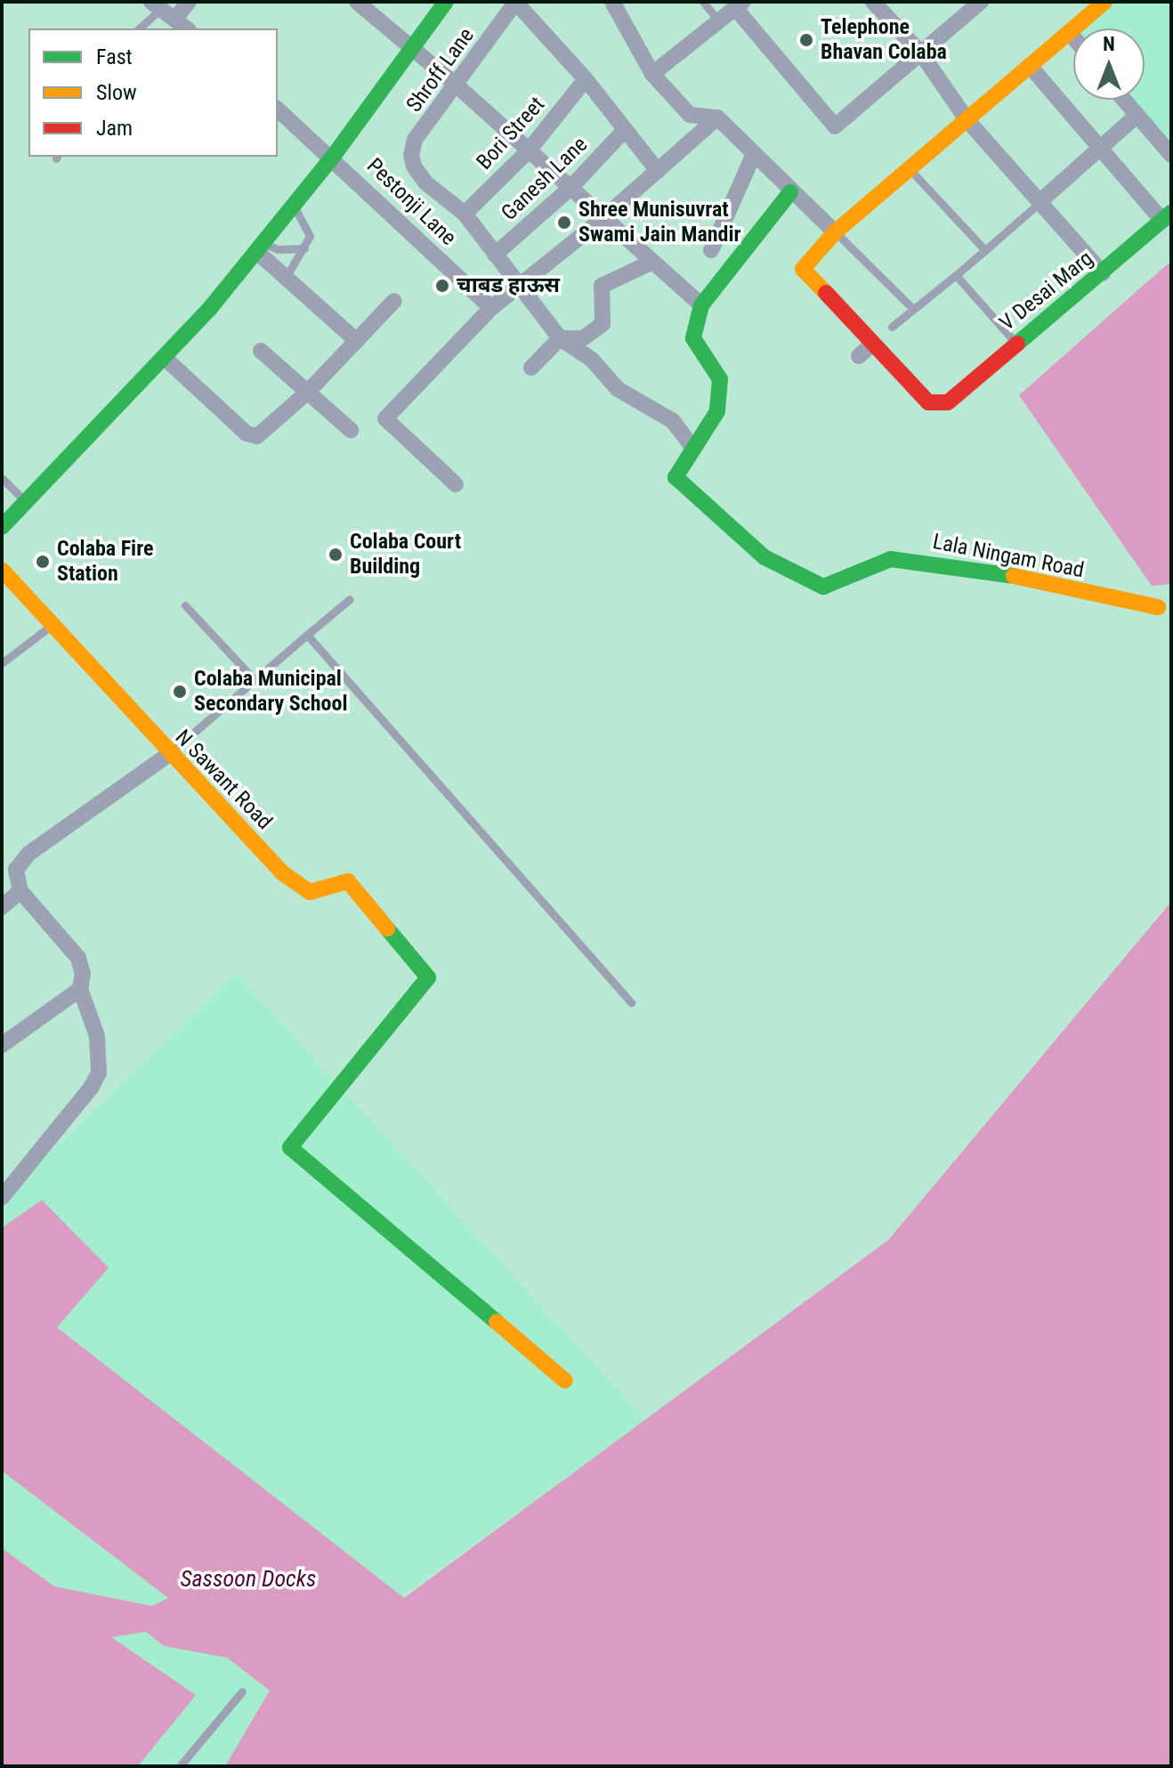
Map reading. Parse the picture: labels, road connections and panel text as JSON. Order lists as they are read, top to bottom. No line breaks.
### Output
{"streets":{"street":["Shroff Lane","Bori Street","Ganesh Lane","Pestonji Lane","V Desai Marg","Lala Ningam Road","N Sawant Road"]},"crossings":[["Shroff Lane","Bori Street"]],"water":["Sassoon Docks"],"places":["Telephone Bhavan Colaba","Shree Munisuvrat Swami Jain Mandir","चाबड हाऊस","Colaba Court Building","Colaba Fire Station","Colaba Municipal Secondary School"],"legend":["Fast","Slow","Jam"],"north":"top"}
